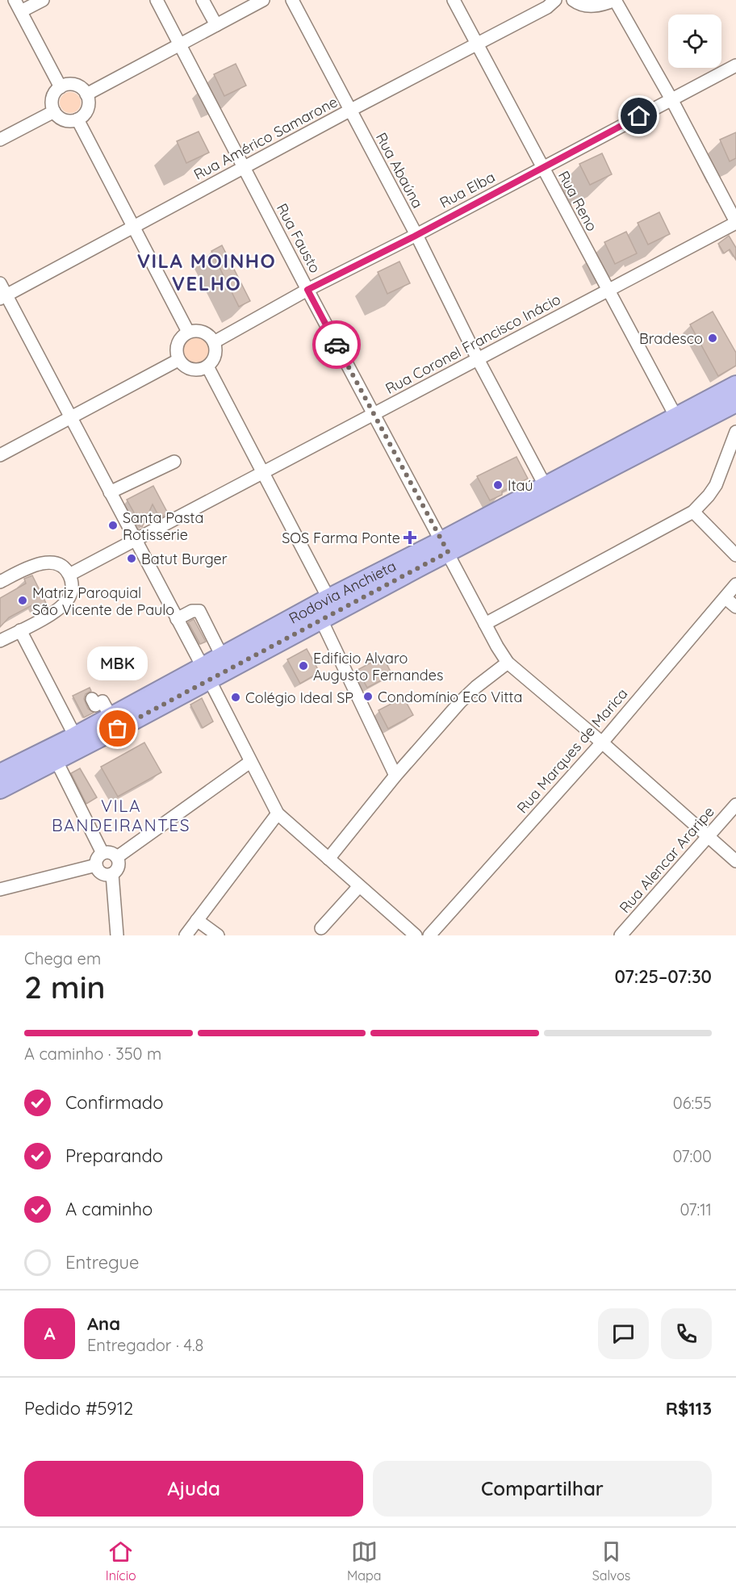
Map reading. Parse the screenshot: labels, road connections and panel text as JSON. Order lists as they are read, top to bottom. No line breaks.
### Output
{"streets":{"highway":["Rodovia Anchieta"],"street":["Rua Américo Samarone","Rua Abaúna","Rua Elba","Rua Reno","Rua Fausto","Rua Coronel Francisco Inácio","Rua Marques de Marica","Rua Alencar Araripe"]},"crossings":[["Rua Américo Samarone","Rua Abaúna"],["Rua Américo Samarone","Rua Reno"],["Rua Américo Samarone","Rua Fausto"],["Rua Abaúna","Rua Elba"],["Rua Abaúna","Rua Coronel Francisco Inácio"],["Rua Abaúna","Rodovia Anchieta"],["Rua Elba","Rua Reno"],["Rua Elba","Rua Fausto"],["Rua Reno","Rua Coronel Francisco Inácio"],["Rua Reno","Rodovia Anchieta"],["Rua Fausto","Rua Coronel Francisco Inácio"],["Rua Fausto","Rodovia Anchieta"],["Rua Fausto","Rua Marques de Marica"],["Rua Fausto","Rua Alencar Araripe"]],"districts":["VILA MOINHO VELHO","VILA BANDEIRANTES"],"places":{"other":["Bradesco","Itaú","Santa Pasta Rotisserie","Batut Burger","Matriz Paroquial São Vicente de Paulo","Edificio Alvaro Augusto Fernandes","Condomínio Eco Vitta","Colégio Ideal SP","MBK"],"health":["SOS Farma Ponte"]},"page":{"bubble":"MBK","heading":["2 min","Chega em","07:25–07:30"],"panel":["Ana","Entregador · 4.8","Pedido #5912","R$113"],"bar":"A caminho · 350 m","list":[["Confirmado","06:55"],["Preparando","07:00"],["A caminho","07:11"],"Entregue"],"round":"A","buttons":["Ajuda","Compartilhar"],"tabs":["Início","Mapa","Salvos"]}}
